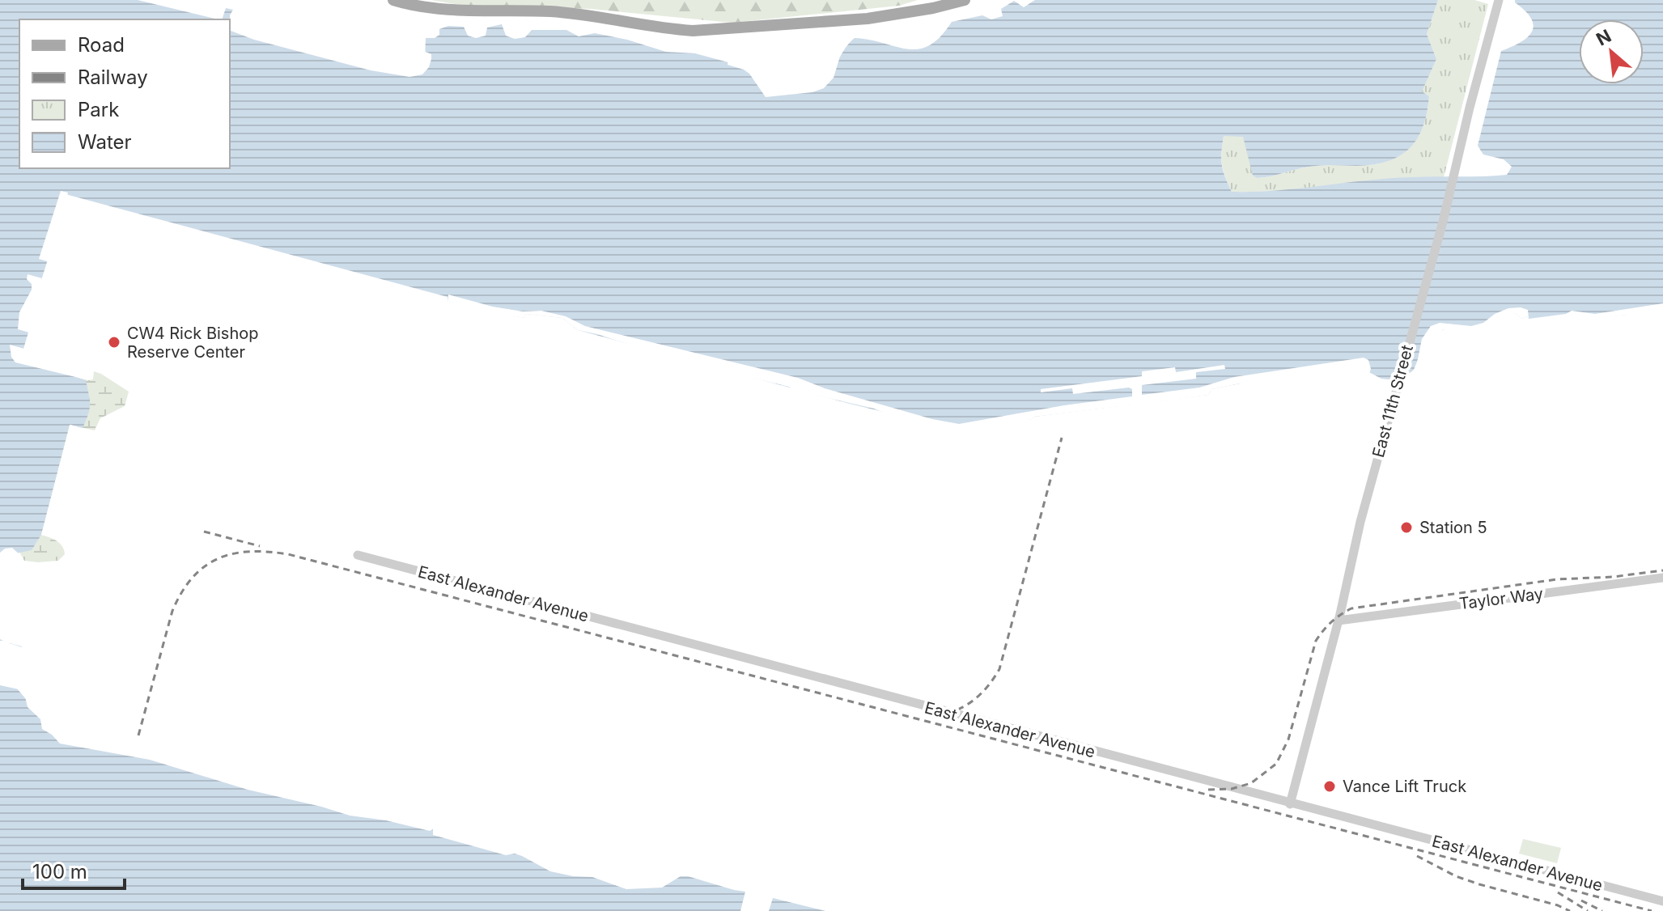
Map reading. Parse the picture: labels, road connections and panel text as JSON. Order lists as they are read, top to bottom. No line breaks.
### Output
{"streets":{"street":["East 11th Street","East Alexander Avenue","Taylor Way"]},"crossings":[["East 11th Street","East Alexander Avenue"],["East 11th Street","Taylor Way"]],"places":["CW4 Rick Bishop Reserve Center","Station 5","Vance Lift Truck"],"legend":["Road","Railway","Park","Water"],"scale_bar":"100 m","north":"top left"}
